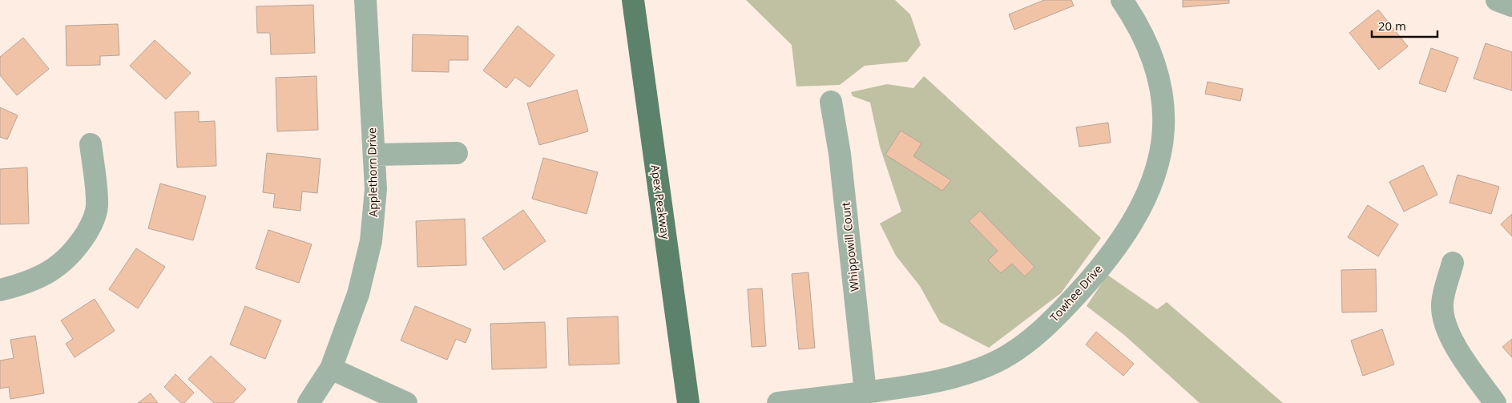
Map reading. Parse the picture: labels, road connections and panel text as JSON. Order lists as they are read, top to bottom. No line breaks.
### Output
{"streets":{"main road":["Apex Peakway"],"street":["Applethorn Drive","Whippowill Court","Towhee Drive"]},"crossings":[["Whippowill Court","Towhee Drive"]],"scale_bar":"20 m"}
